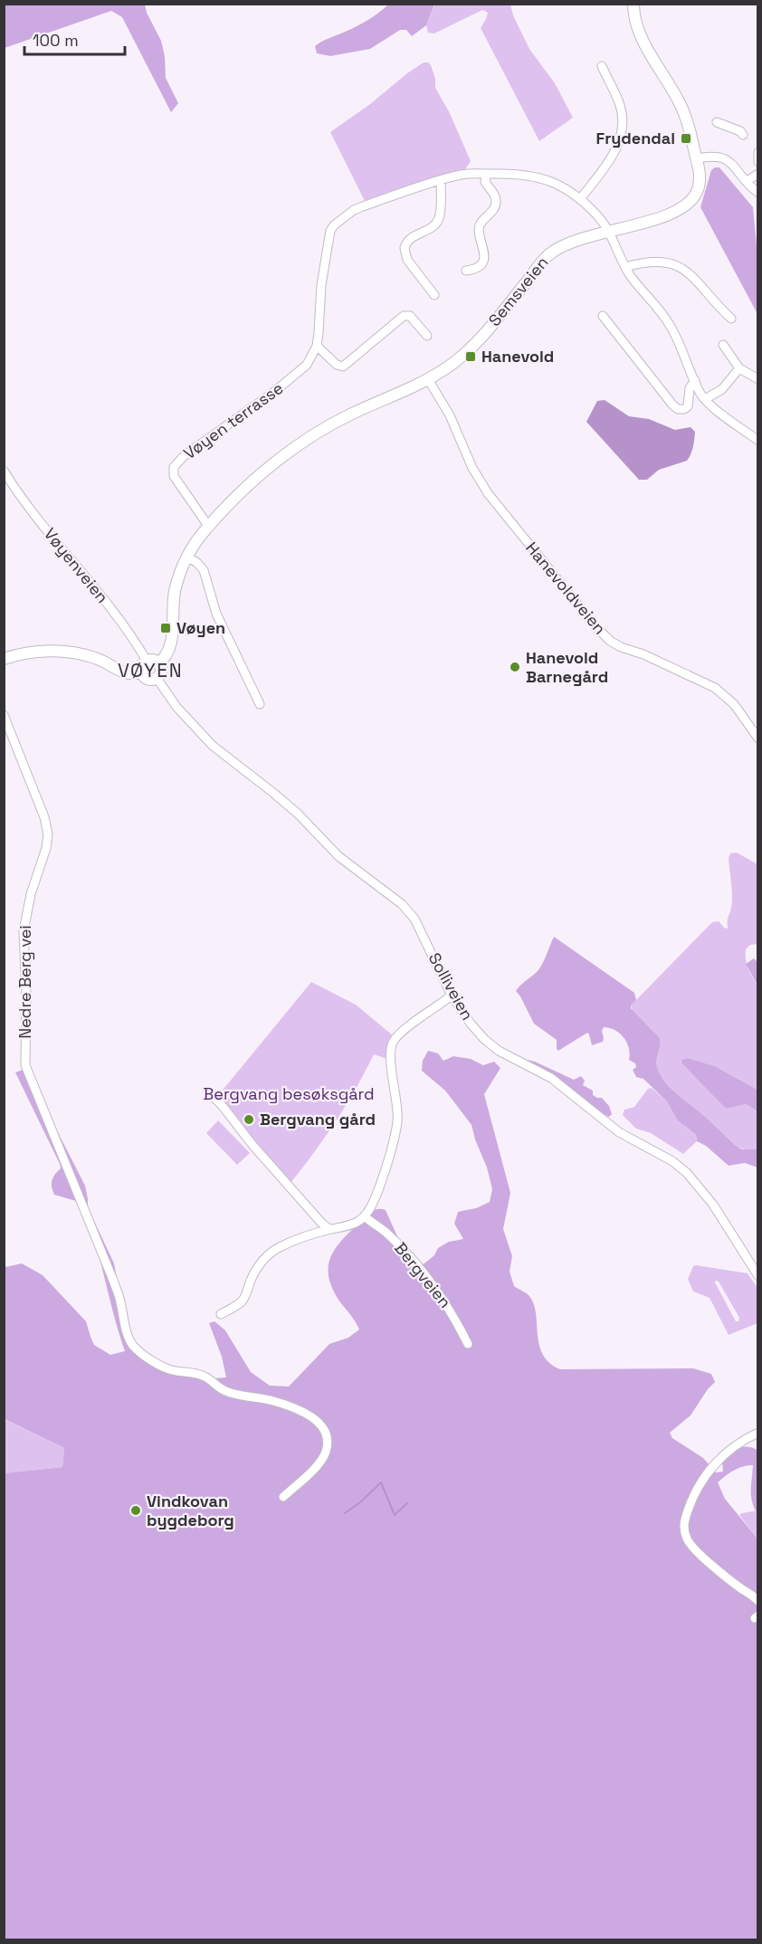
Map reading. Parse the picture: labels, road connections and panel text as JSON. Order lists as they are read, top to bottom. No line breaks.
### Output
{"streets":{"main road":["Semsveien"],"street":["Vøyen terrasse","Vøyenveien","Hanevoldveien","Nedre Berg vei","Solliveien","Bergveien"]},"crossings":[["Semsveien","Vøyen terrasse"],["Semsveien","Vøyenveien"],["Semsveien","Hanevoldveien"],["Semsveien","Solliveien"],["Vøyenveien","Solliveien"]],"districts":["VØYEN"],"parks":["Bergvang besøksgård"],"places":{"transit":["Frydendal","Hanevold","Vøyen"],"other":["Hanevold Barnegård","Bergvang gård","Vindkovan bygdeborg"]},"scale_bar":"100 m"}
